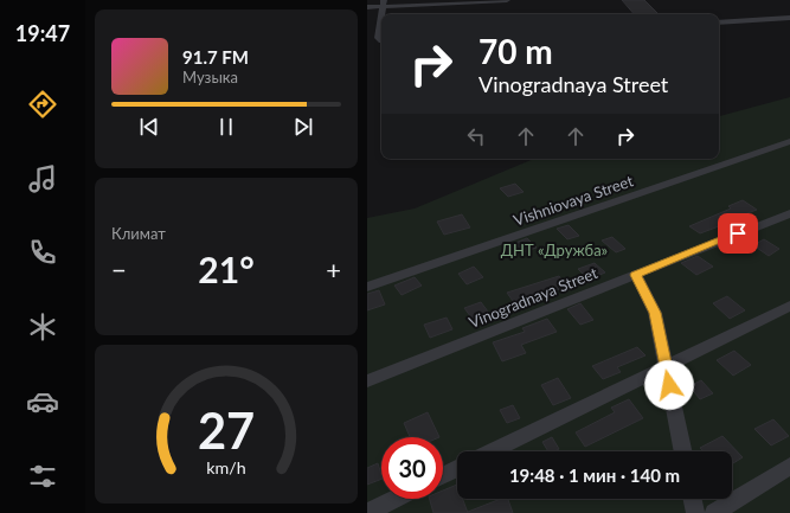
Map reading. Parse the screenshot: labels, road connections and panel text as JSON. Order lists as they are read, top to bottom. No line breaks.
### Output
{"streets":{"street":["Vishniovaya Street","Vinogradnaya Street"]},"parks":["ДНТ «Дружба»"],"page":{"tabs":"19:47","turn":["70 m","Vinogradnaya Street"],"song":["91.7 FM","Музыка"],"tile":"Климат","heat":["−","21°","+"],"limit":"30","trip":"19:48 · 1 мин · 140 m","gauge":["27","km/h"]}}
